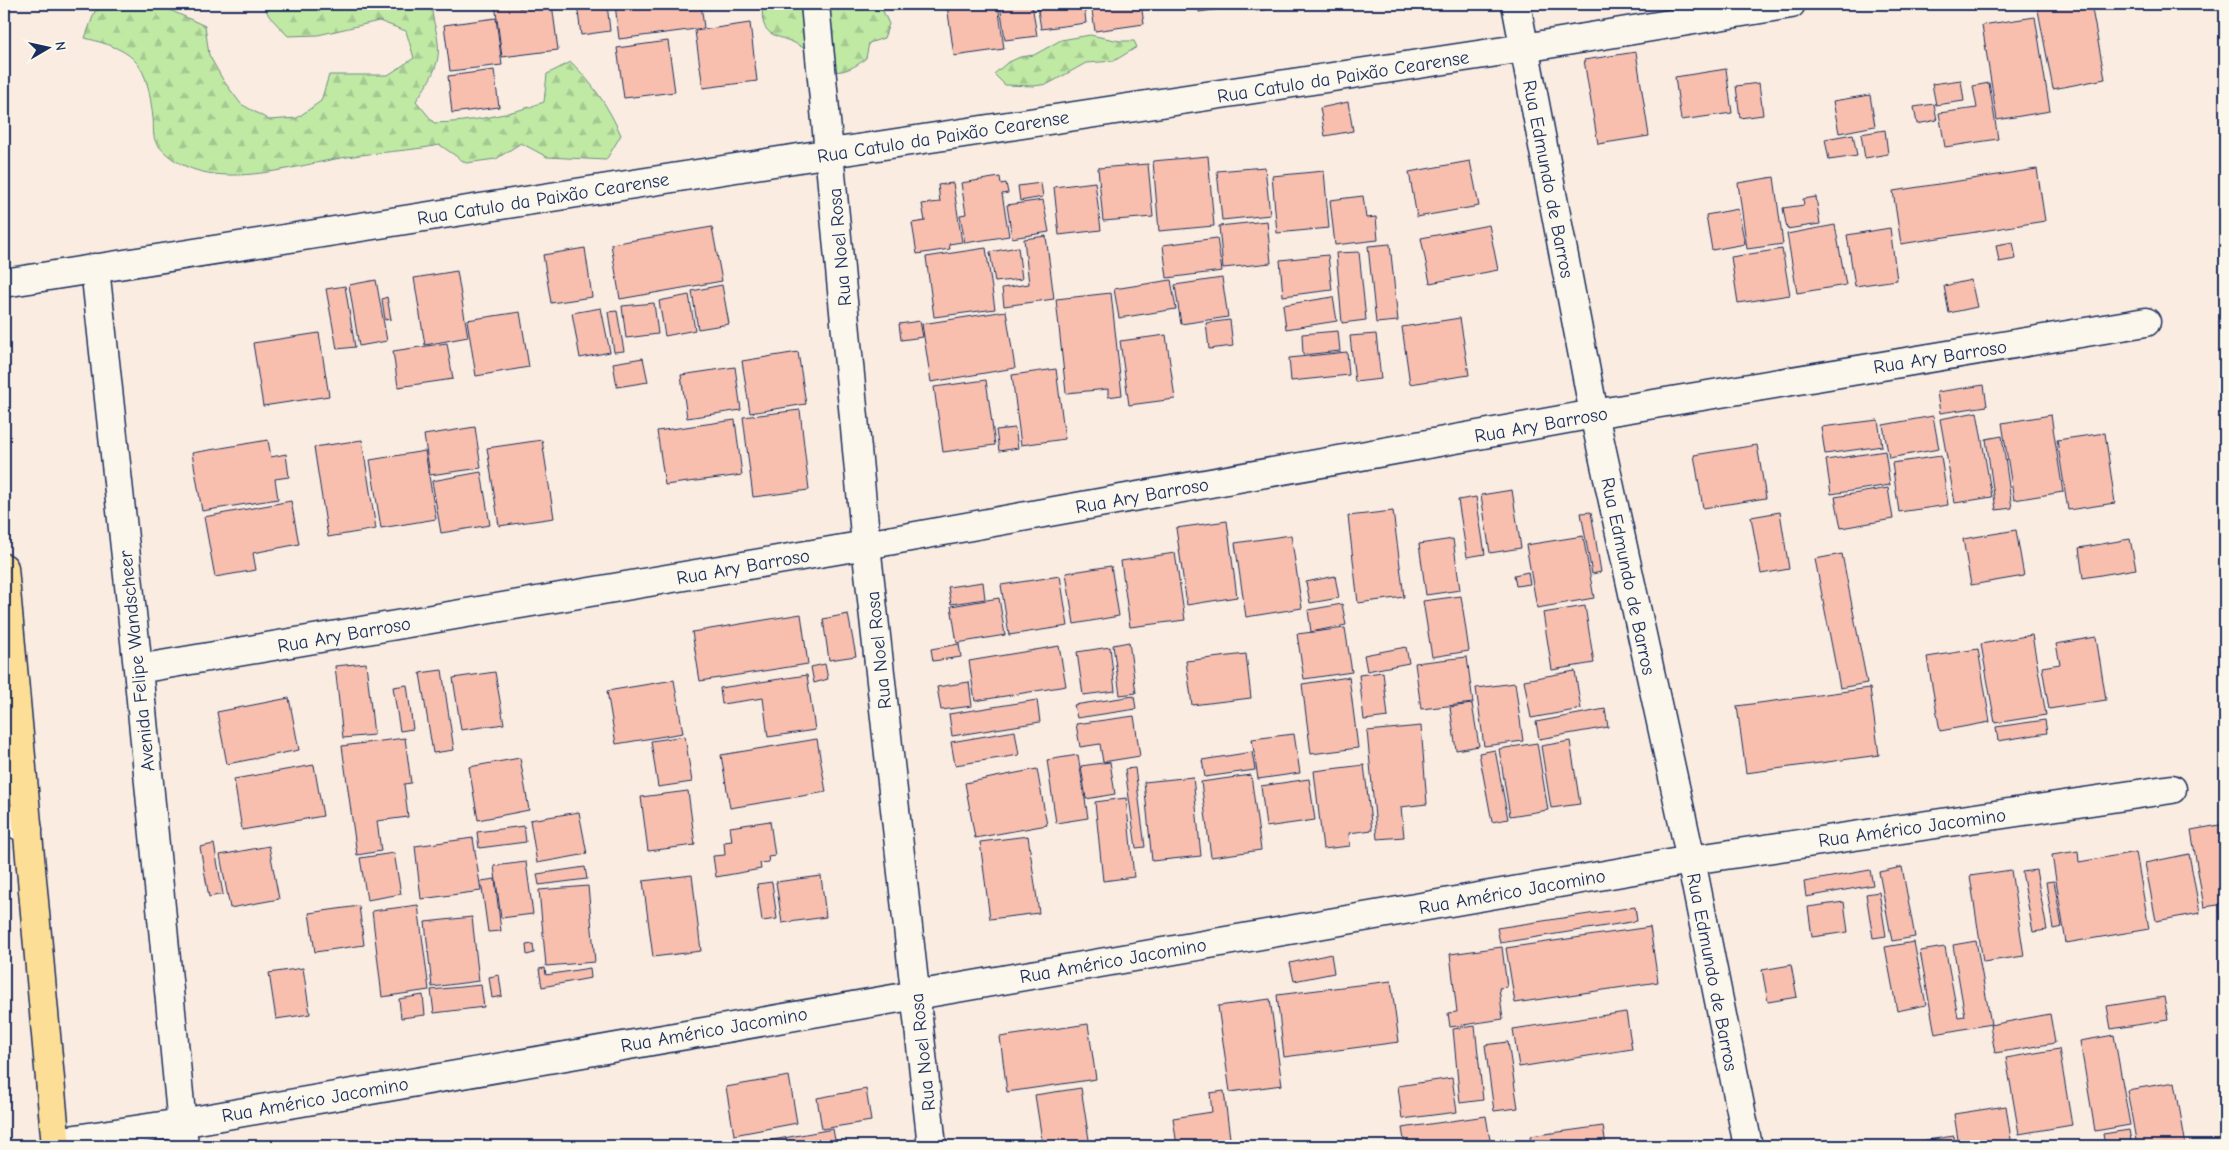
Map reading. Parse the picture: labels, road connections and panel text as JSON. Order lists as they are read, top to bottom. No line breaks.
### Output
{"streets":{"street":["Rua Catulo da Paixão Cearense","Rua Edmundo de Barros","Rua Noel Rosa","Rua Ary Barroso","Avenida Felipe Wandscheer","Rua Américo Jacomino"]},"crossings":[["Rua Catulo da Paixão Cearense","Rua Edmundo de Barros"],["Rua Catulo da Paixão Cearense","Rua Noel Rosa"],["Rua Catulo da Paixão Cearense","Avenida Felipe Wandscheer"],["Rua Edmundo de Barros","Rua Ary Barroso"],["Rua Edmundo de Barros","Rua Américo Jacomino"],["Rua Noel Rosa","Rua Ary Barroso"],["Rua Noel Rosa","Rua Américo Jacomino"],["Rua Ary Barroso","Avenida Felipe Wandscheer"],["Avenida Felipe Wandscheer","Rua Américo Jacomino"]],"north":"right"}
